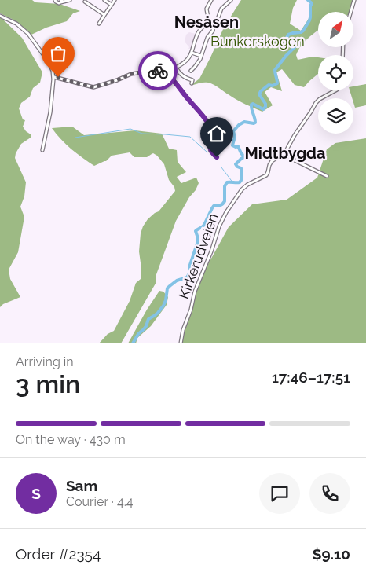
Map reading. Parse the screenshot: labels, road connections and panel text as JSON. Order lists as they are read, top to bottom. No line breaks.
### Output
{"streets":{"street":["Kirkerudveien"]},"districts":["Nesåsen","Midtbygda"],"parks":["Bunkerskogen"],"north":"top right","page":{"heading":["3 min","Arriving in","17:46–17:51"],"panel":["Sam","Courier · 4.4","Order #2354","$9.10"],"bar":"On the way · 430 m","round":"S"}}
